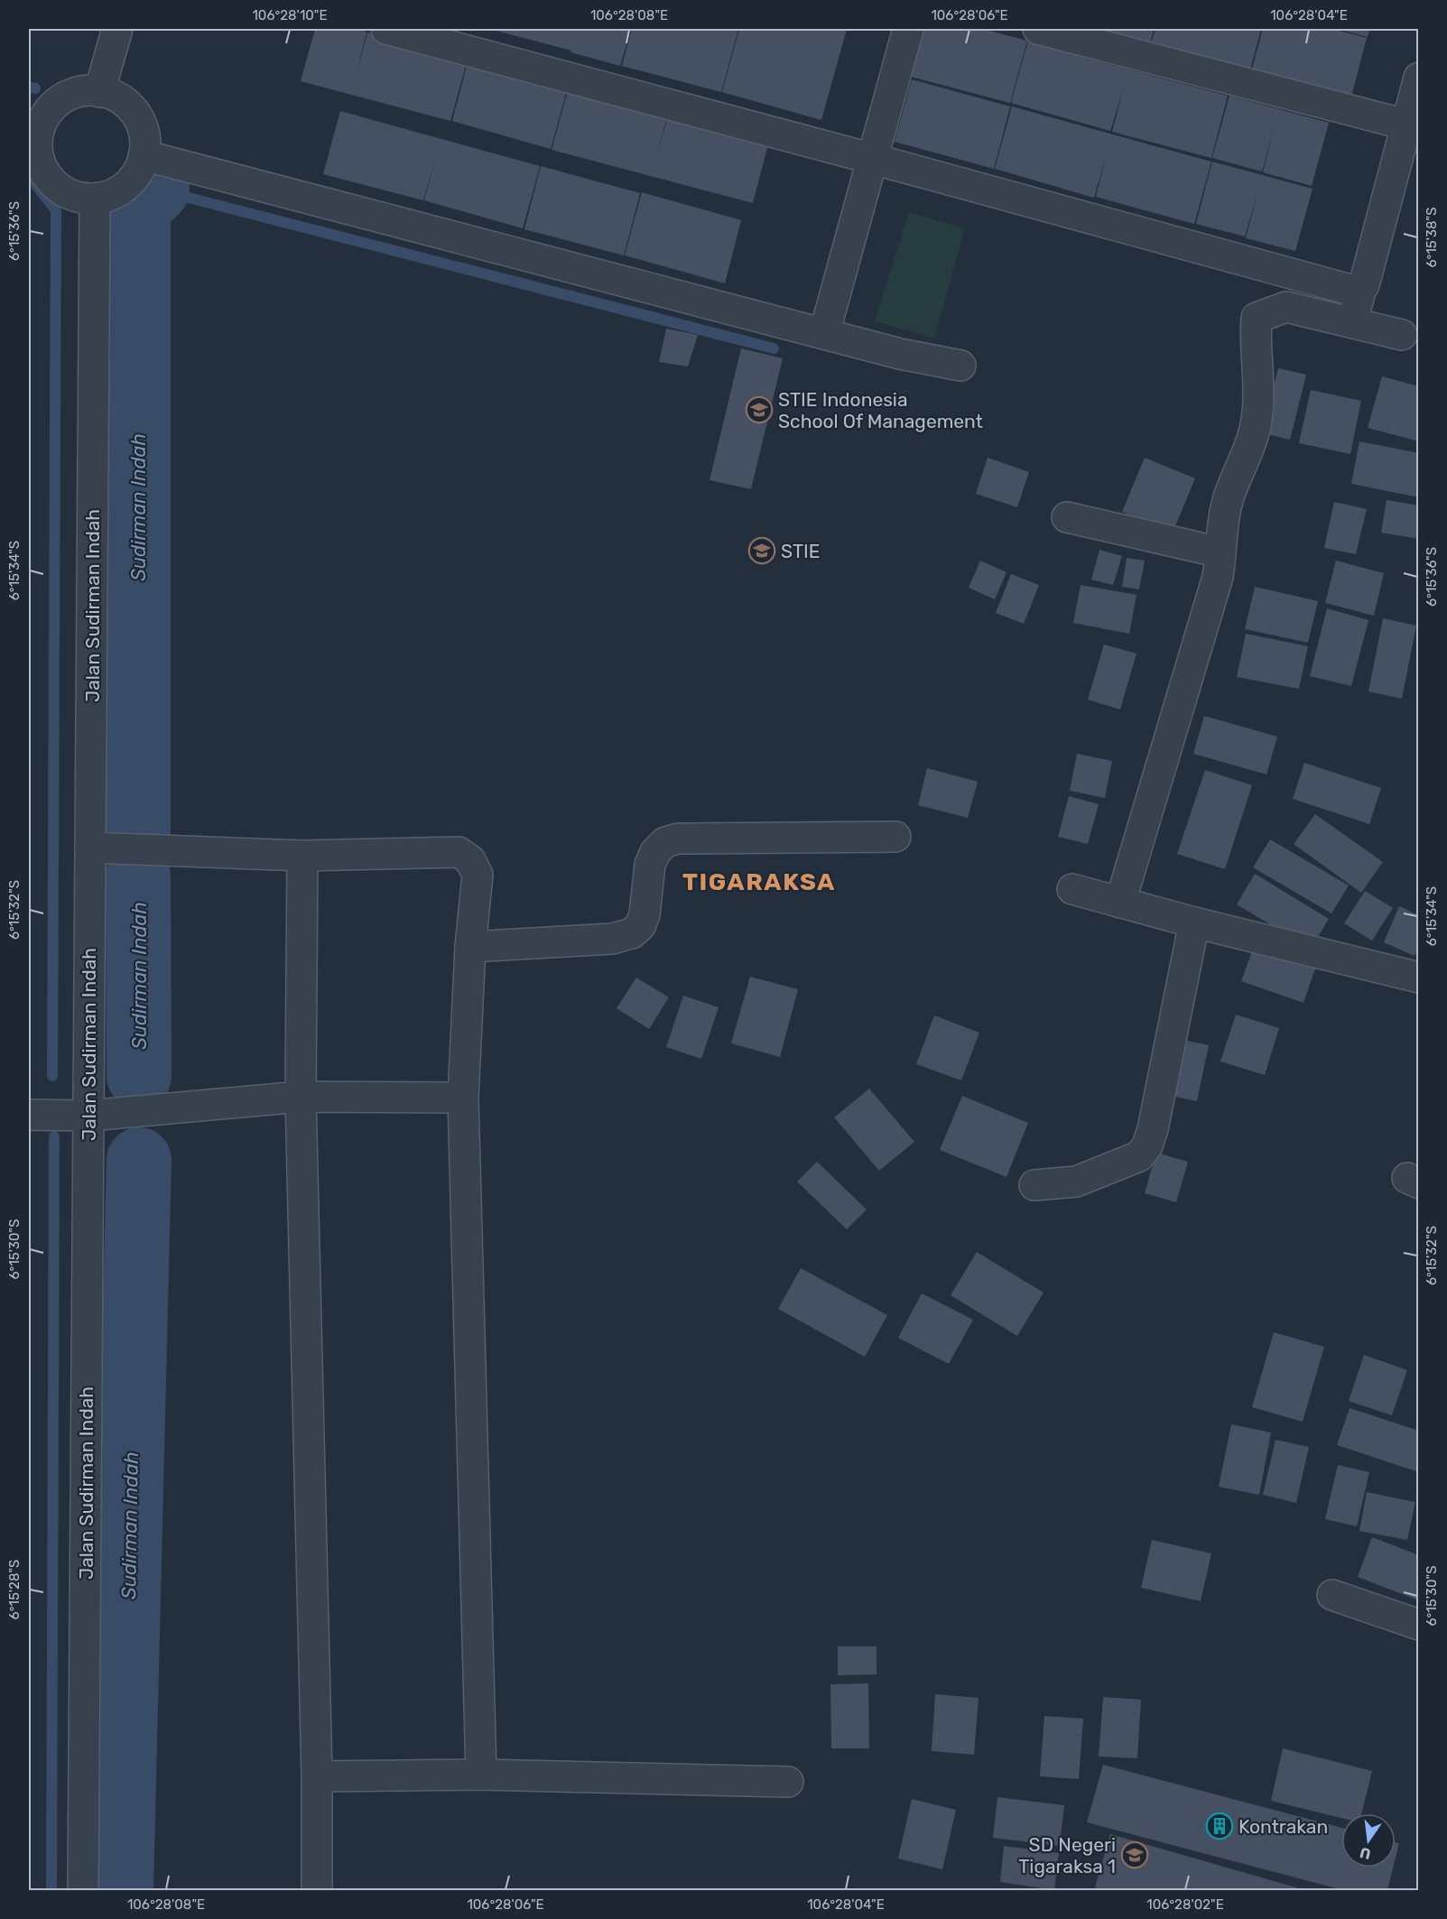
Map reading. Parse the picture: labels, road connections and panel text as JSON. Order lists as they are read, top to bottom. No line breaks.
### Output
{"streets":{"street":["Jalan Sudirman Indah"]},"districts":["TIGARAKSA"],"water":["Sudirman Indah"],"places":{"school or university":["STIE Indonesia School Of Management","STIE","SD Negeri Tigaraksa 1"],"building":["Kontrakan"]},"north":"bottom","coordinates":["106°28'10\"E","106°28'08\"E","106°28'06\"E","106°28'04\"E","6°15'36\"S","6°15'38\"S","6°15'34\"S","6°15'32\"S","6°15'30\"S","6°15'28\"S","106°28'02\"E"]}
